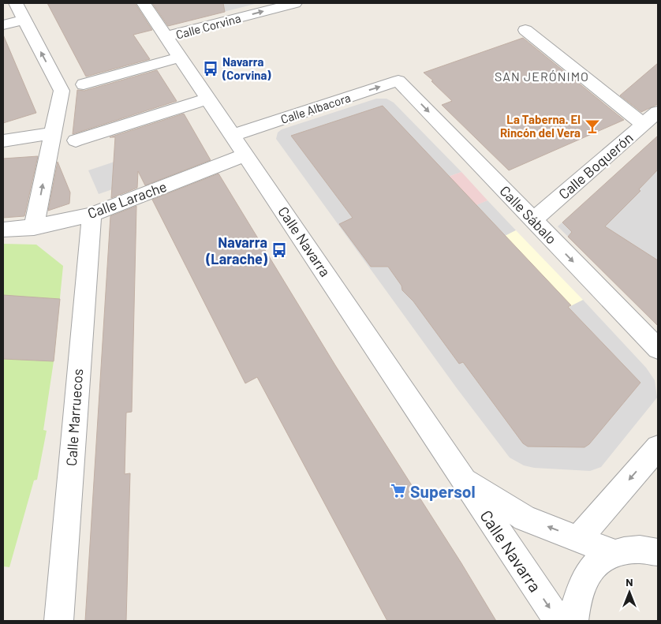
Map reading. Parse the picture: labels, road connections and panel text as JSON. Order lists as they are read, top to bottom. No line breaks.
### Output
{"streets":{"street":["Calle Corvina","Calle Albacora","Calle Boquerón","Calle Larache","Calle Sábalo","Calle Navarra","Calle Marruecos"]},"crossings":[["Calle Corvina","Calle Navarra"],["Calle Albacora","Calle Sábalo"],["Calle Albacora","Calle Navarra"],["Calle Boquerón","Calle Sábalo"],["Calle Larache","Calle Navarra"],["Calle Larache","Calle Marruecos"]],"one_way":["Calle Corvina","Calle Albacora"],"districts":["SAN JERÓNIMO"],"places":{"bus stop":["Navarra (Corvina)","Navarra (Larache)"],"bar":["La Taberna. El Rincón del Vera"],"supermarket":["Supersol"]},"north":"top"}
